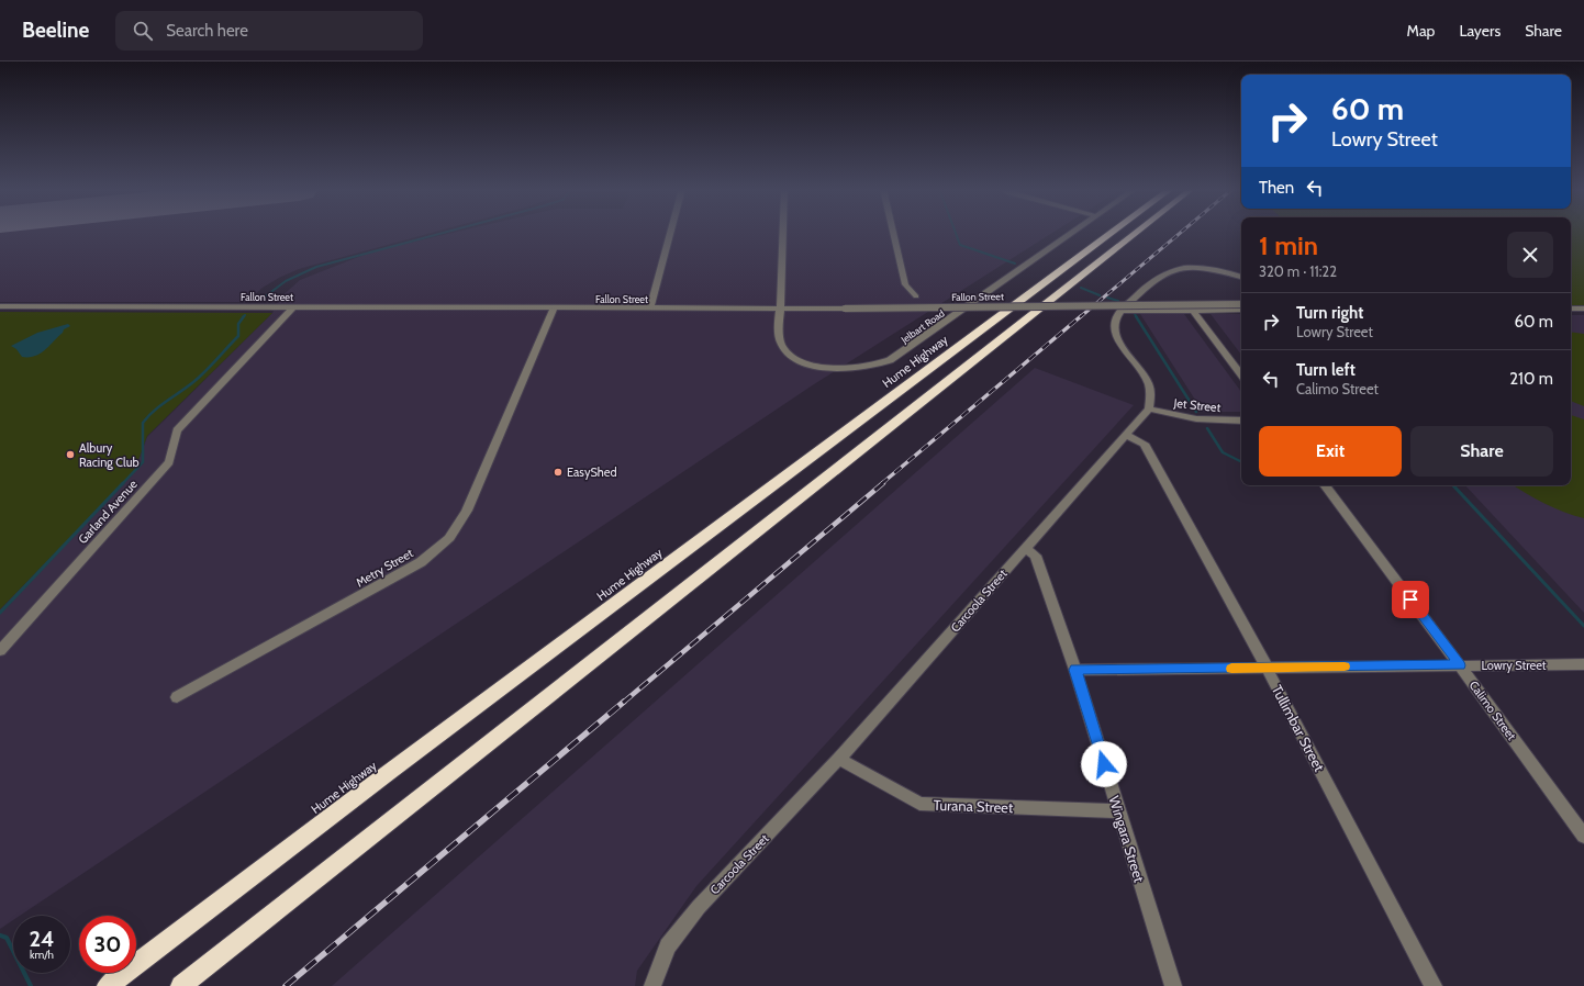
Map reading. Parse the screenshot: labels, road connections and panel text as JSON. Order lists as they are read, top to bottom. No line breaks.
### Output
{"streets":{"highway":["Hume Highway"],"street":["Fallon Street","Jelbart Road","Jet Street","Garland Avenue","Metry Street","Carcoola Street","Lowry Street","Calimo Street","Tullimbar Street","Turana Street","Wingara Street"]},"crossings":[["Fallon Street","Jelbart Road"],["Fallon Street","Garland Avenue"],["Fallon Street","Metry Street"],["Jet Street","Carcoola Street"],["Carcoola Street","Tullimbar Street"],["Carcoola Street","Turana Street"],["Carcoola Street","Wingara Street"],["Lowry Street","Calimo Street"],["Lowry Street","Tullimbar Street"],["Lowry Street","Wingara Street"],["Turana Street","Wingara Street"]],"places":["Albury Racing Club","EasyShed"],"page":{"header":"Beeline","search":"Search here","nav":["Map","Layers","Share"],"turn":["60 m","Lowry Street"],"then":"Then","heading":["1 min","320 m · 11:22"],"list":[{"name":"Turn right","note":"Lowry Street","value":"60 m"},{"name":"Turn left","note":"Calimo Street","value":"210 m"}],"buttons":["Exit","Share"],"speed":"24 km/h","limit":"30"}}
